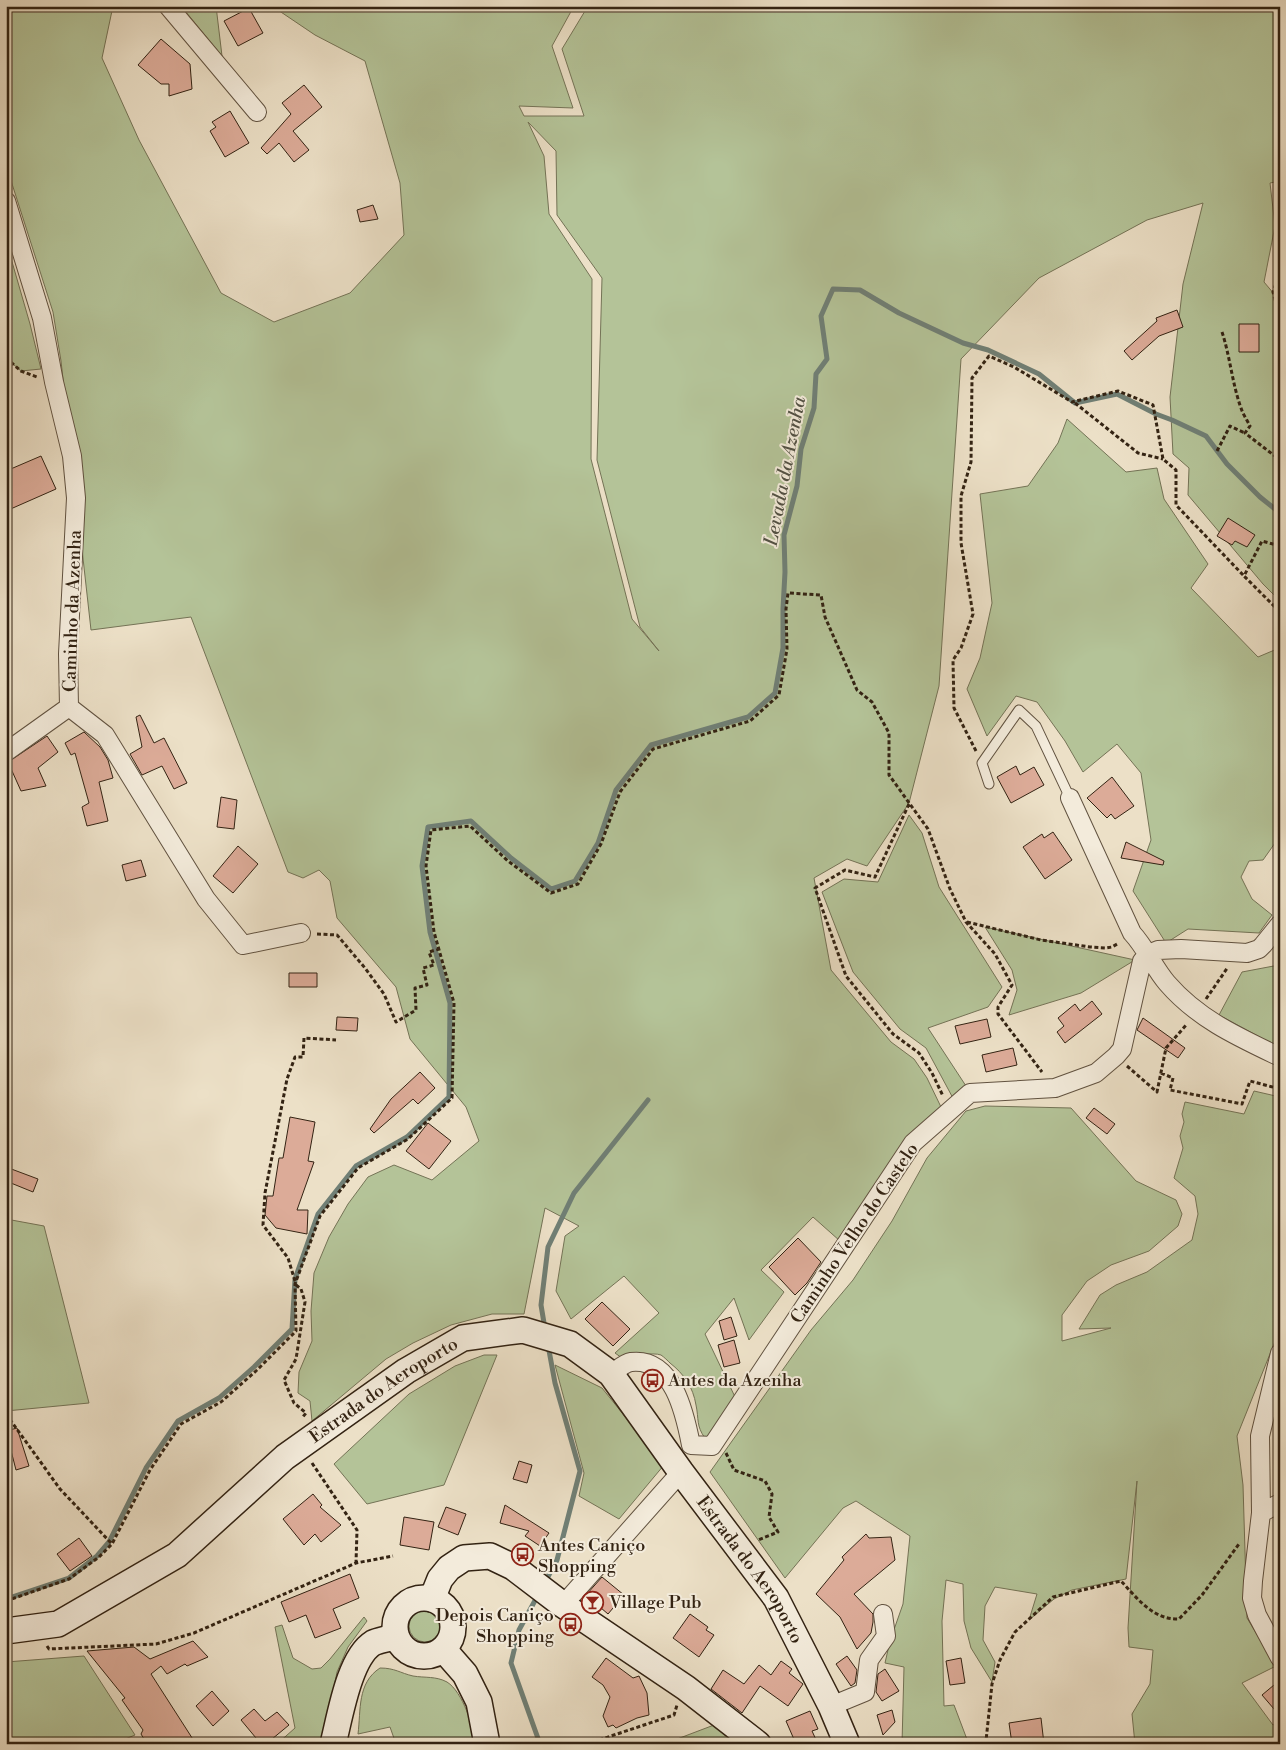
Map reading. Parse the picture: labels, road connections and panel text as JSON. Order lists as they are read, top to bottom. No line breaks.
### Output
{"streets":{"main road":["Estrada do Aeroporto"],"street":["Caminho da Azenha","Caminho Velho do Castelo"]},"water":["Levada da Azenha"],"places":{"bus stop":["Antes da Azenha","Antes Caniço Shopping","Depois Caniço Shopping"],"bar":["Village Pub"]}}
